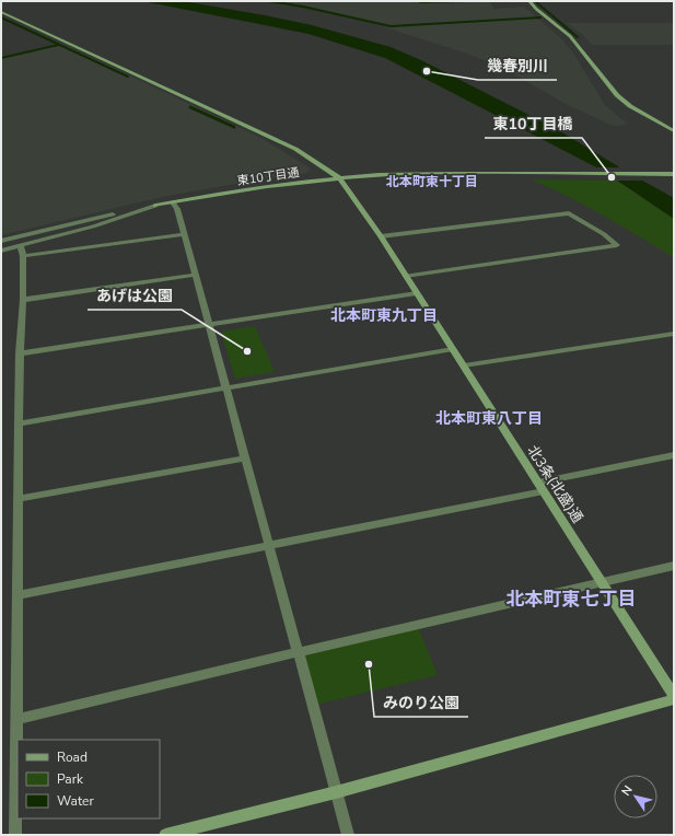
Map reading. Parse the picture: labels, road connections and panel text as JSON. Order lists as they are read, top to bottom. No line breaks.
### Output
{"streets":{"street":["東10丁目通","北3条(北盛)通"]},"crossings":[["東10丁目通","北3条(北盛)通"]],"districts":["北本町東十丁目","北本町東九丁目","北本町東八丁目","北本町東七丁目"],"places":["幾春別川","東10丁目橋","あげは公園","みのり公園"],"legend":["Road","Park","Water"],"north":"top left"}
